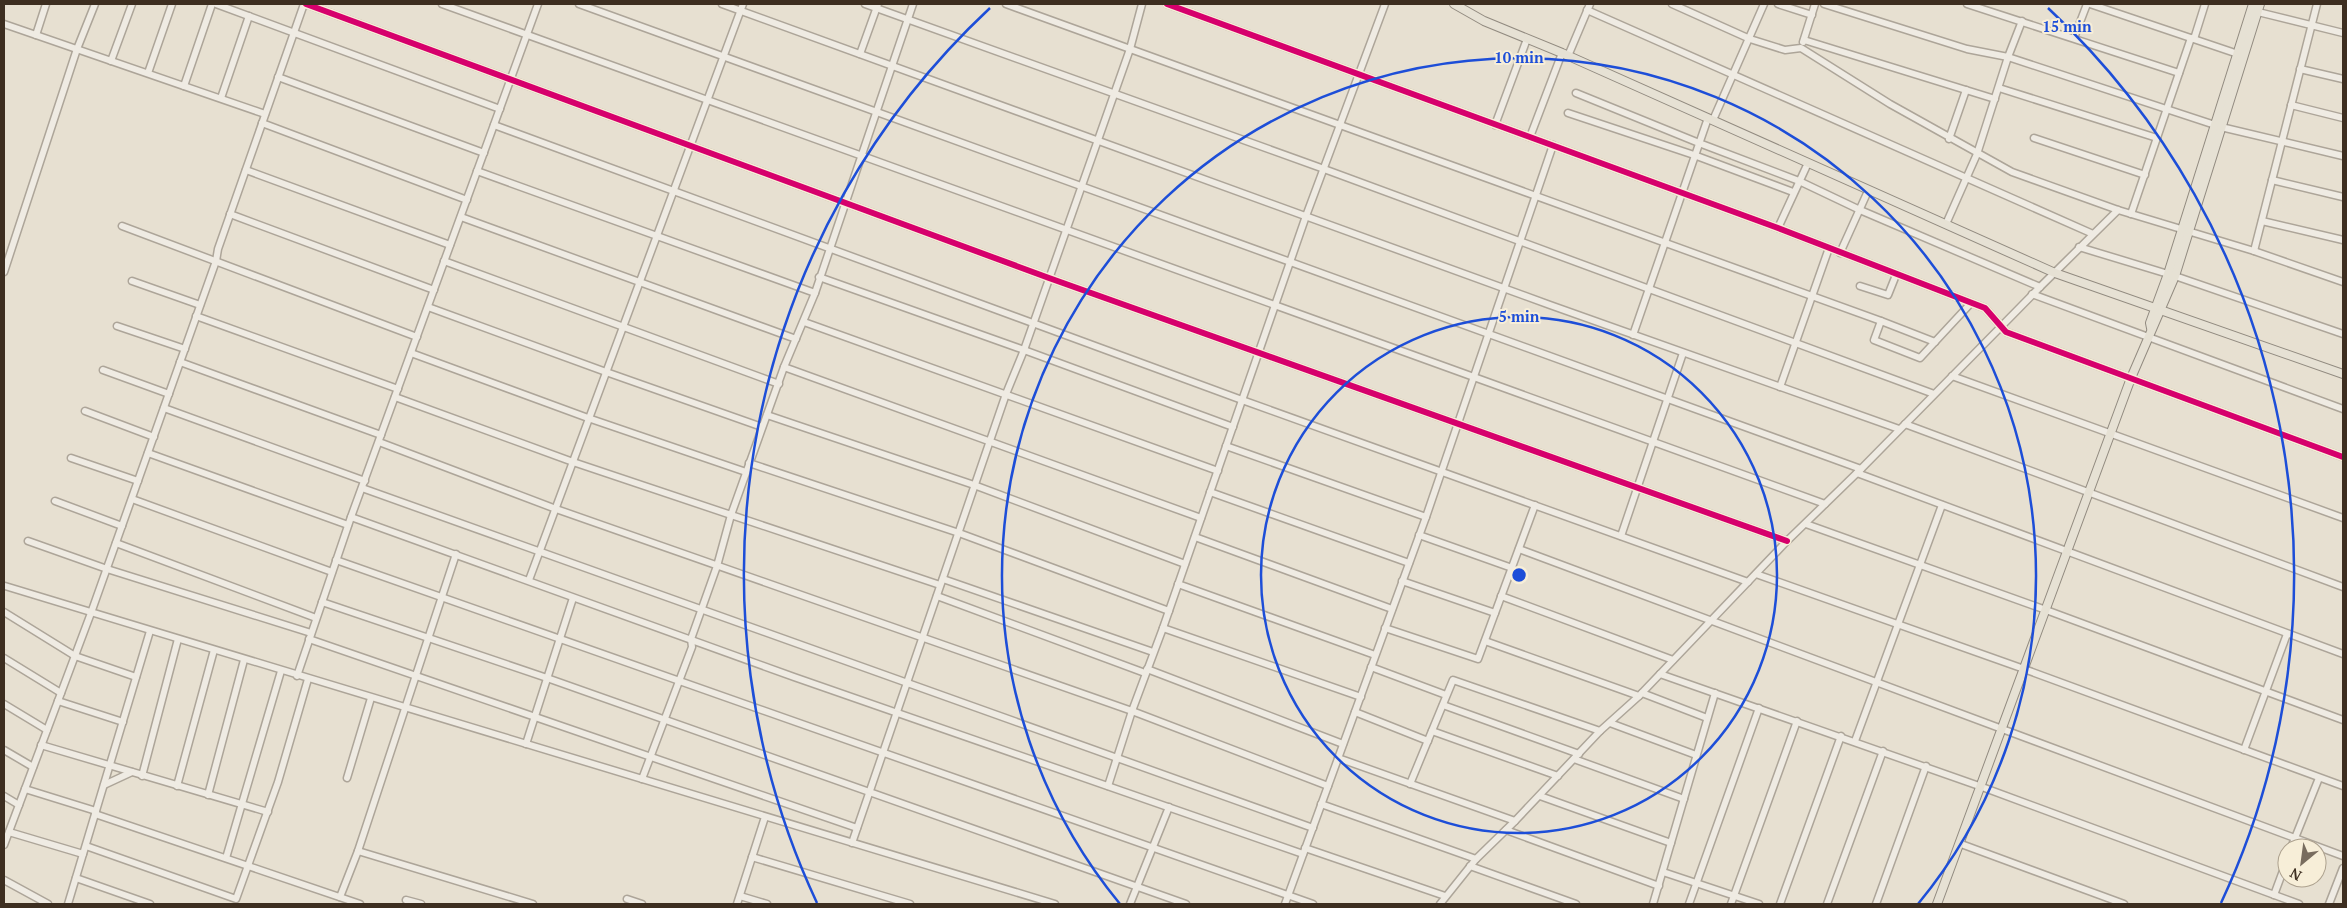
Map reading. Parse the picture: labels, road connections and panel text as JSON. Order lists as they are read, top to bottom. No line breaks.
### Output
{"north":"bottom left","rings":["15 min","10 min","5 min"]}
